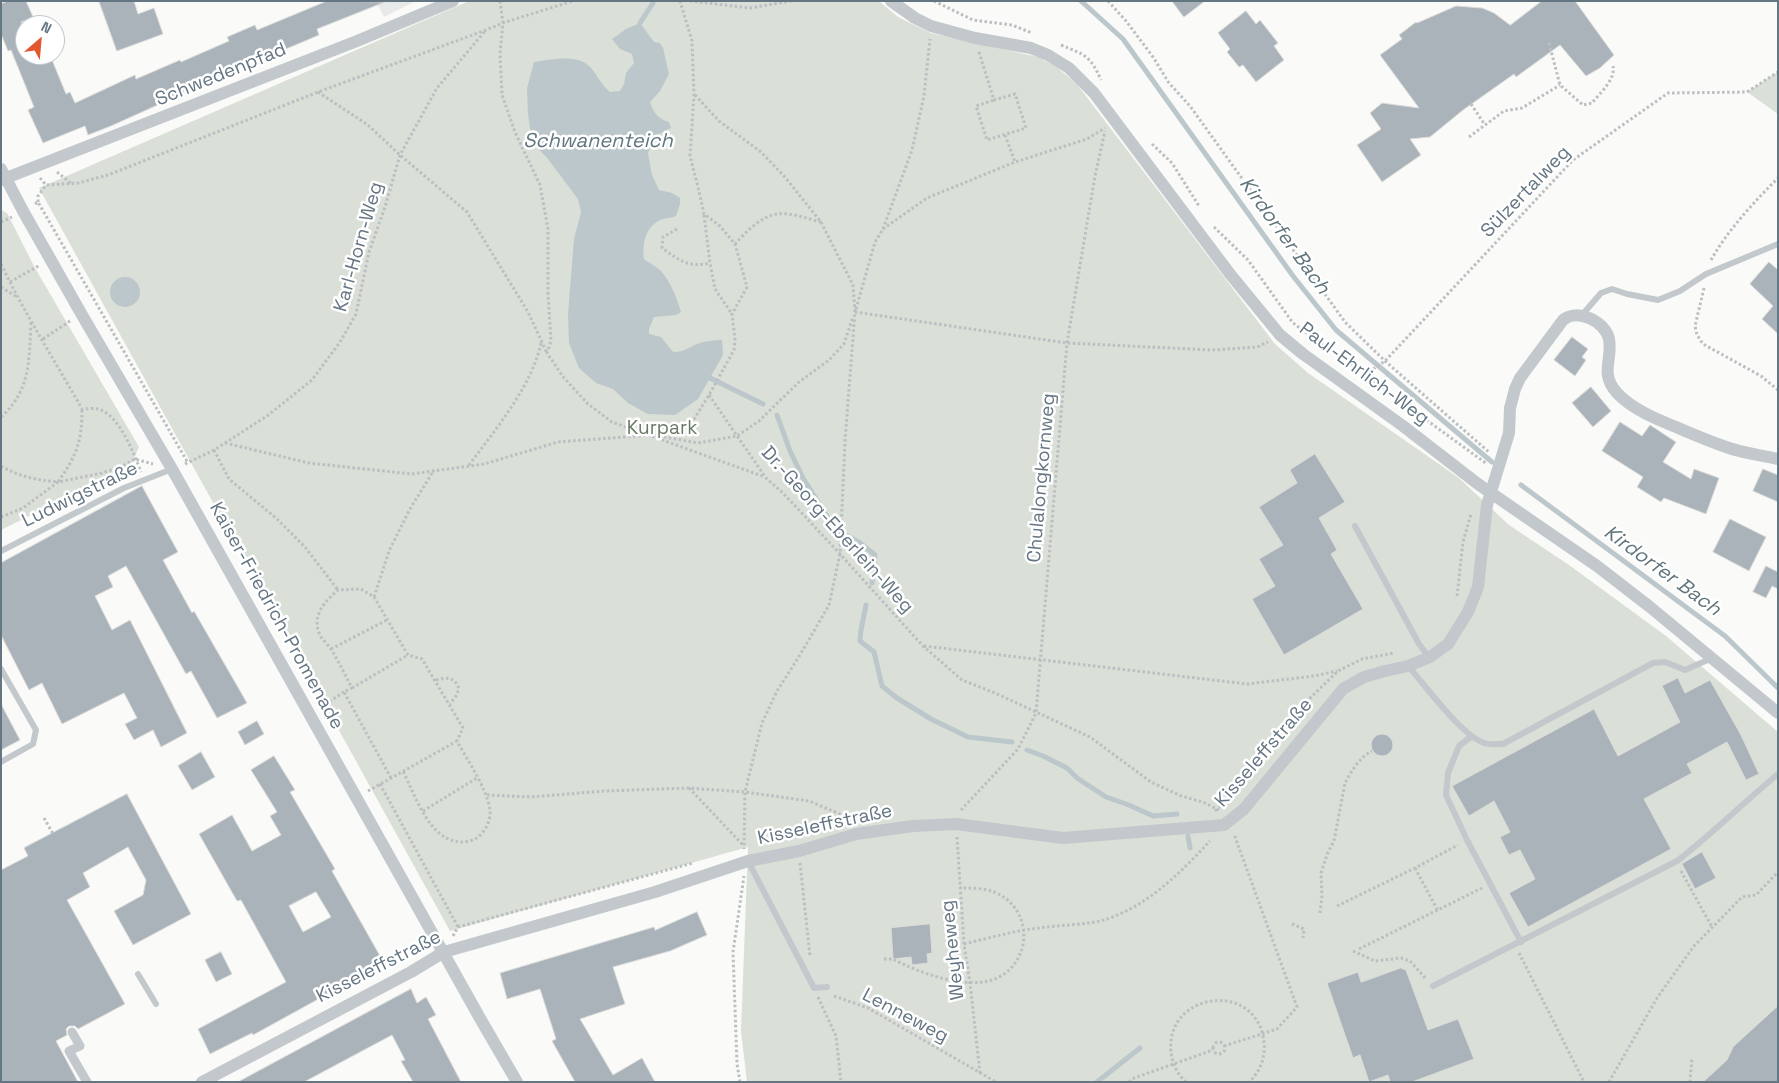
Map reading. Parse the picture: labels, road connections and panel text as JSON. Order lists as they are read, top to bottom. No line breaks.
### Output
{"streets":{"street":["Schwedenpfad","Paul-Ehrlich-Weg","Kaiser-Friedrich-Promenade","Kisseleffstraße"],"lane":["Ludwigstraße"],"path":["Sülzertalweg","Karl-Horn-Weg","Chulalongkornweg","Dr.-Georg-Eberlein-Weg","Weyheweg","Lenneweg"]},"crossings":[["Schwedenpfad","Kaiser-Friedrich-Promenade"],["Sülzertalweg","Kisseleffstraße"],["Paul-Ehrlich-Weg","Chulalongkornweg"],["Paul-Ehrlich-Weg","Kisseleffstraße"],["Chulalongkornweg","Dr.-Georg-Eberlein-Weg"],["Chulalongkornweg","Kisseleffstraße"],["Chulalongkornweg","Weyheweg"],["Ludwigstraße","Kaiser-Friedrich-Promenade"],["Kaiser-Friedrich-Promenade","Kisseleffstraße"],["Kisseleffstraße","Weyheweg"],["Weyheweg","Lenneweg"]],"water":["Schwanenteich","Kirdorfer Bach"],"parks":["Kurpark"],"north":"top right"}
